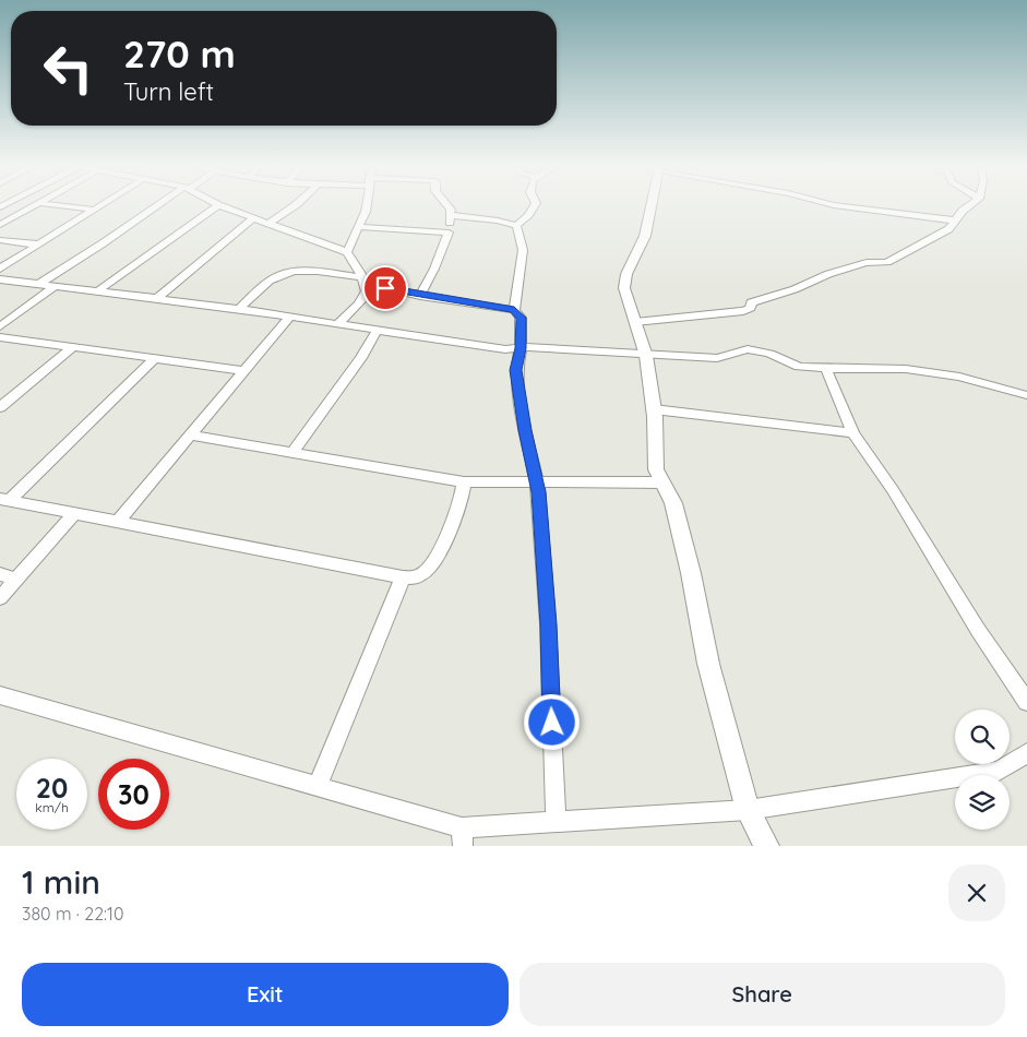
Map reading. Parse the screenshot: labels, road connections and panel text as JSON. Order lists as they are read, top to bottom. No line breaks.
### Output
{"page":{"turn":["270 m","Turn left"],"speed":"20 km/h","limit":"30","heading":["1 min","380 m · 22:10"],"buttons":["Exit","Share"]}}
